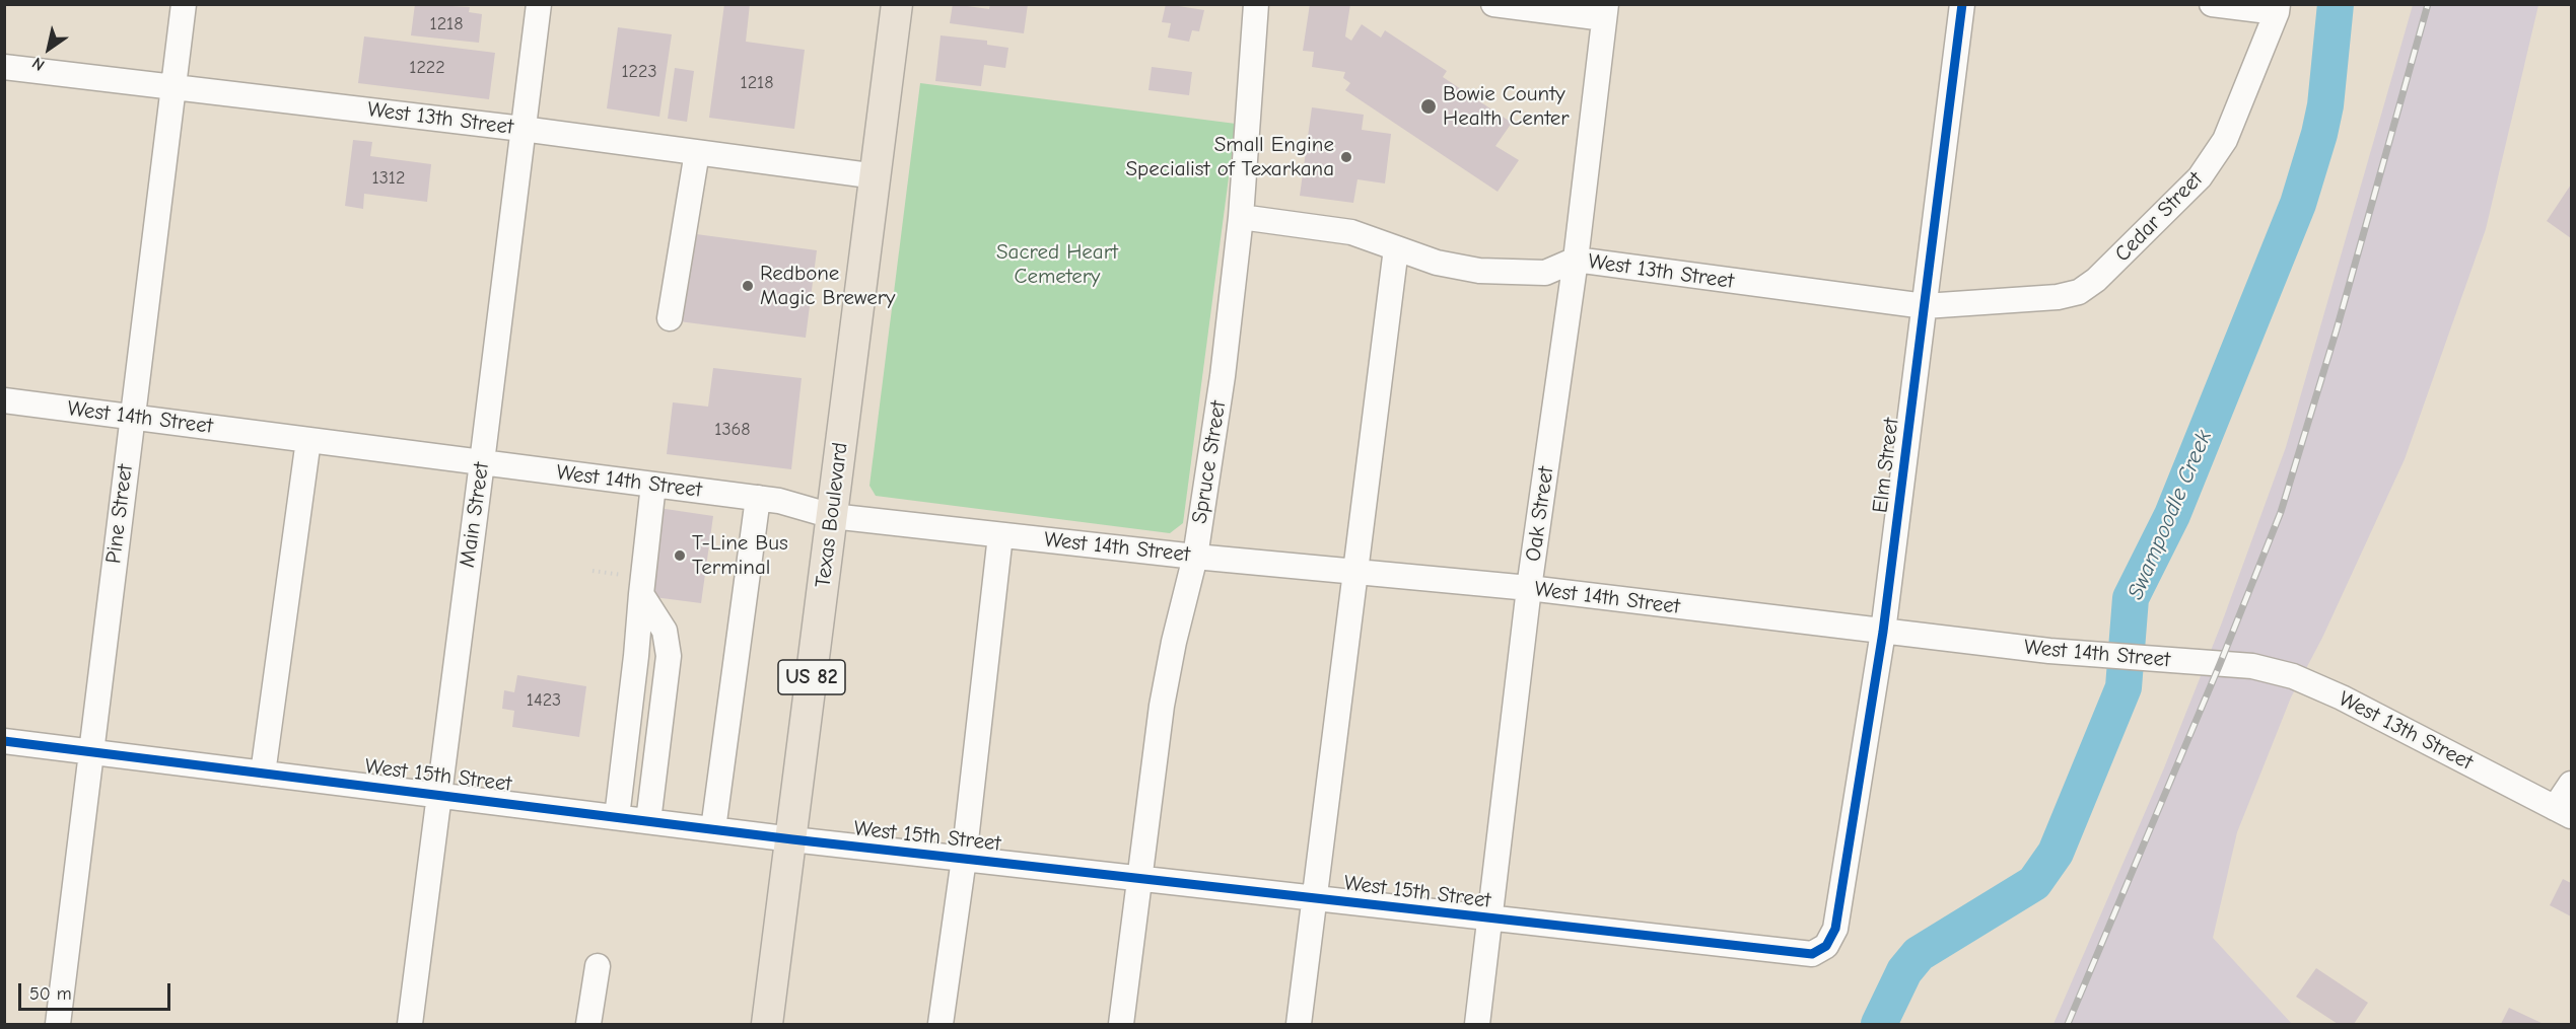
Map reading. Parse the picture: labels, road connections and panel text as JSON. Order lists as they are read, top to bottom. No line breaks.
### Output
{"streets":{"main road":["Texas Boulevard","US 82"],"street":["West 13th Street","Cedar Street","West 14th Street","Spruce Street","Elm Street","Pine Street","Oak Street","Main Street","West 15th Street"]},"crossings":[["West 13th Street","Cedar Street"],["West 13th Street","West 14th Street"],["West 13th Street","Spruce Street"],["West 13th Street","Elm Street"],["West 13th Street","Pine Street"],["West 13th Street","Oak Street"],["West 13th Street","Main Street"],["West 13th Street","Texas Boulevard"],["West 14th Street","Spruce Street"],["West 14th Street","Elm Street"],["West 14th Street","Pine Street"],["West 14th Street","Oak Street"],["West 14th Street","Main Street"],["West 14th Street","Texas Boulevard"],["Spruce Street","West 15th Street"],["Elm Street","West 15th Street"],["Pine Street","West 15th Street"],["Oak Street","West 15th Street"],["Main Street","West 15th Street"],["Texas Boulevard","West 15th Street"]],"water":["Swampoodle Creek"],"parks":["Sacred Heart Cemetery"],"places":["Bowie County Health Center","Small Engine Specialist of Texarkana","Redbone Magic Brewery","T-Line Bus Terminal"],"house_numbers":["1218","1222","1223","1218","1312","1368","1423"],"scale_bar":"50 m","north":"bottom left"}
